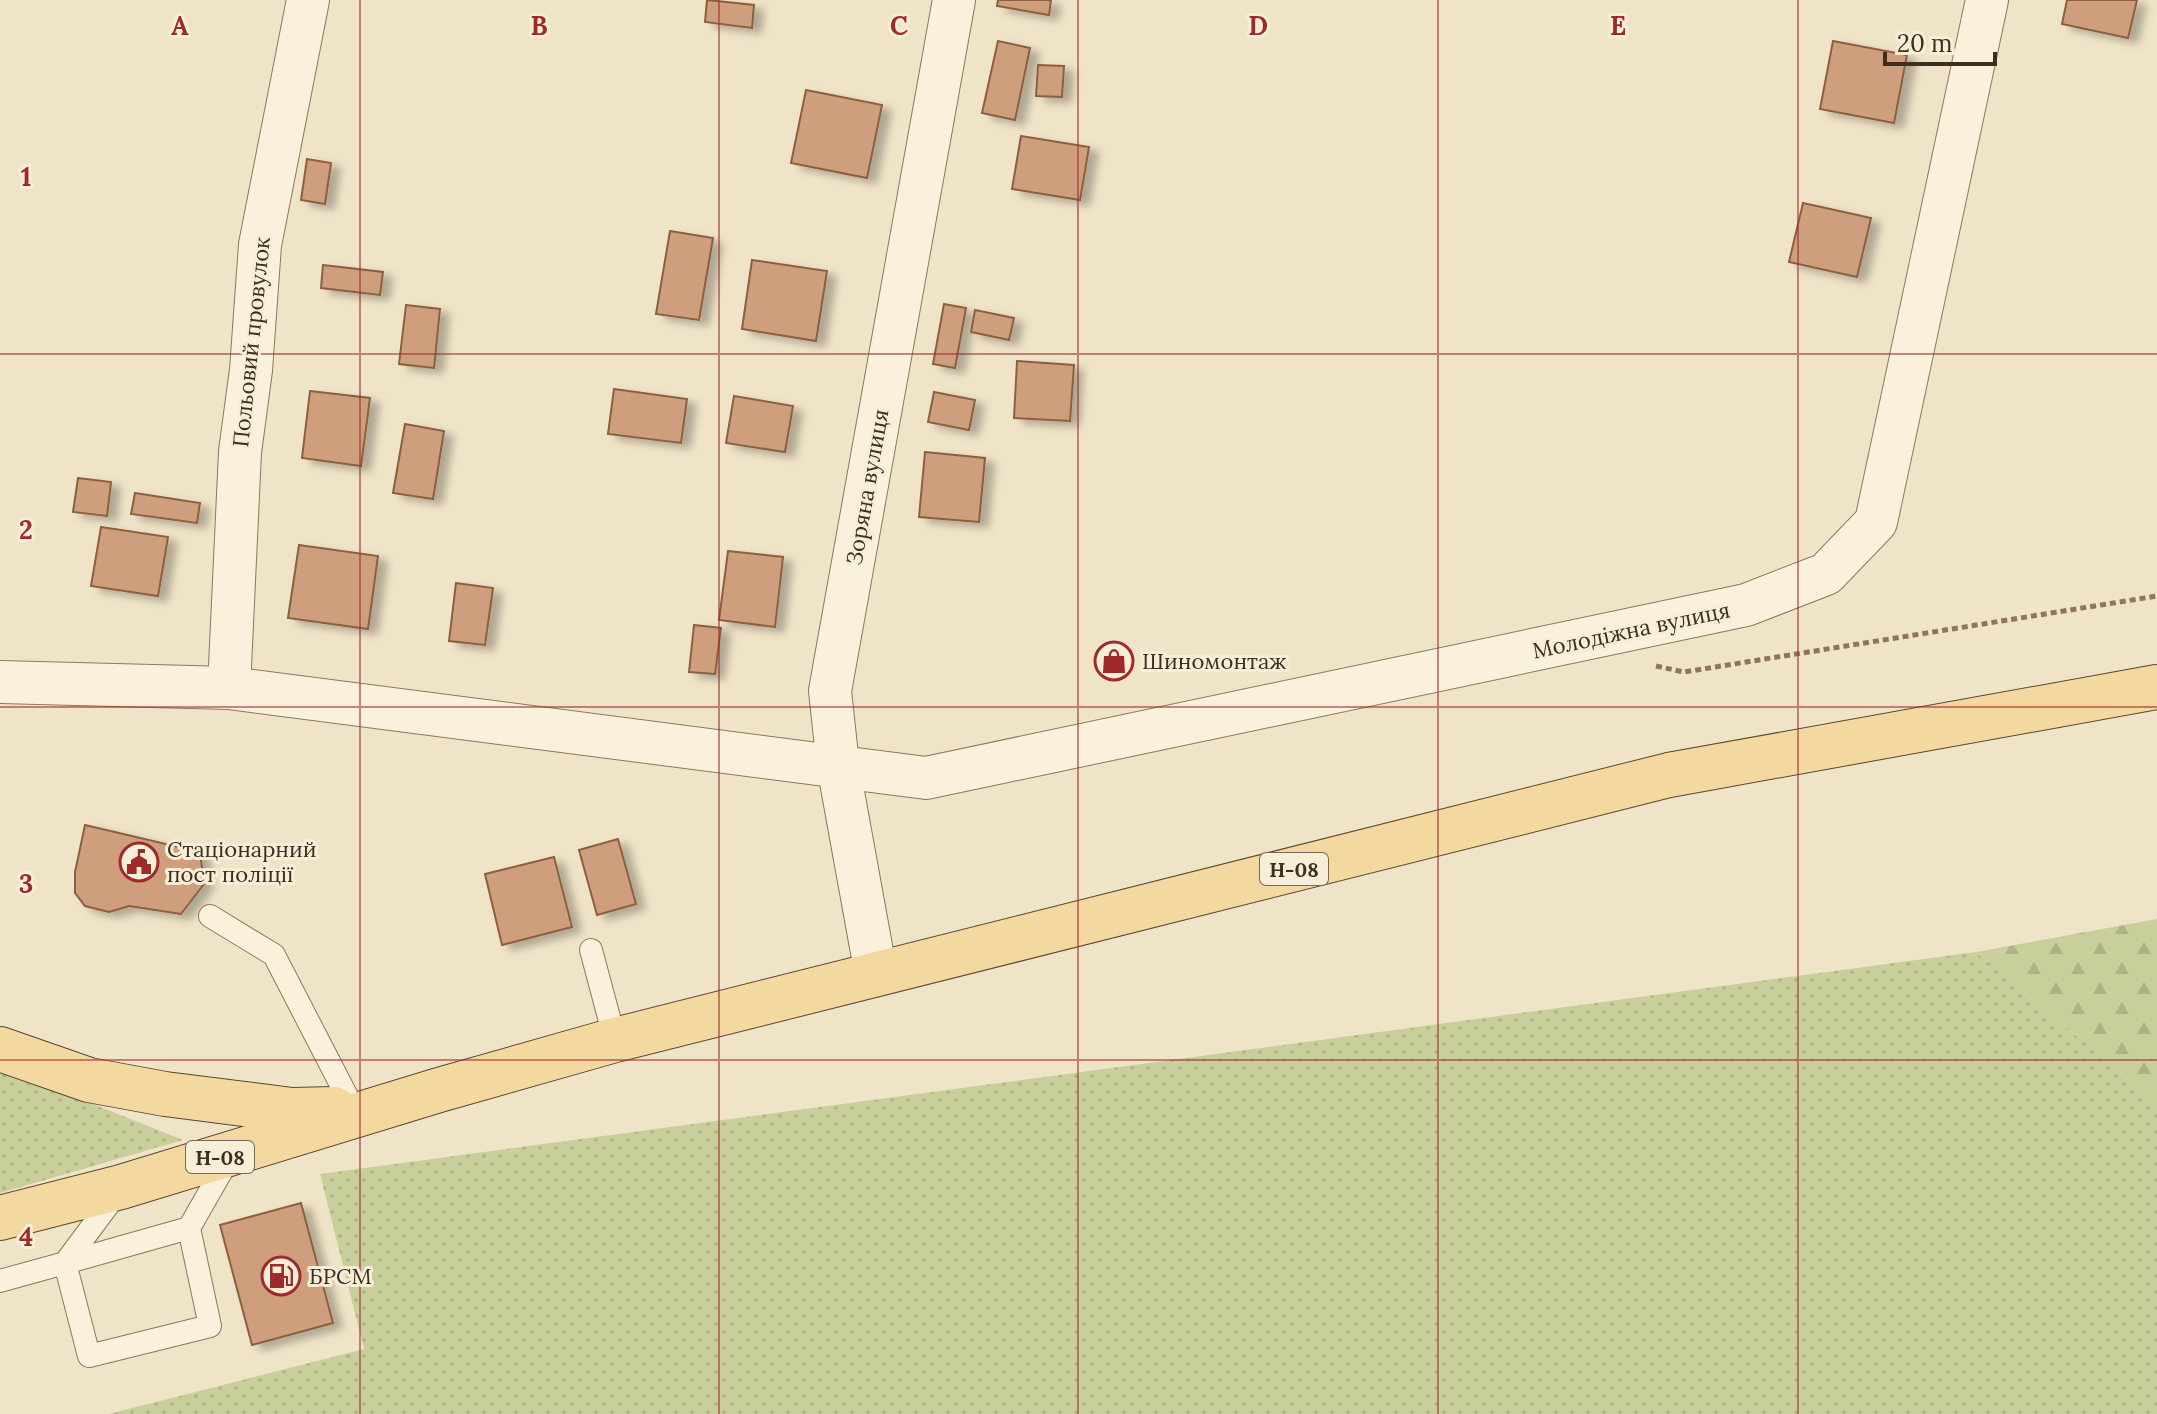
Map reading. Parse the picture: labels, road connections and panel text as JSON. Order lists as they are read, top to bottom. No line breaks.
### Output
{"streets":{"main road":["Н-08"],"street":["Польовий провулок","Зоряна вулиця","Молодіжна вулиця"]},"crossings":[["Польовий провулок","Молодіжна вулиця"],["Зоряна вулиця","Молодіжна вулиця"],["Зоряна вулиця","Н-08"]],"places":{"shop":["Шиномонтаж"],"public building":["Стаціонарний пост поліції"],"fuel station":["БРСМ"]},"scale_bar":"20 m","grid":{"columns":["A","B","C","D","E"],"rows":["1","2","3","4"]}}
